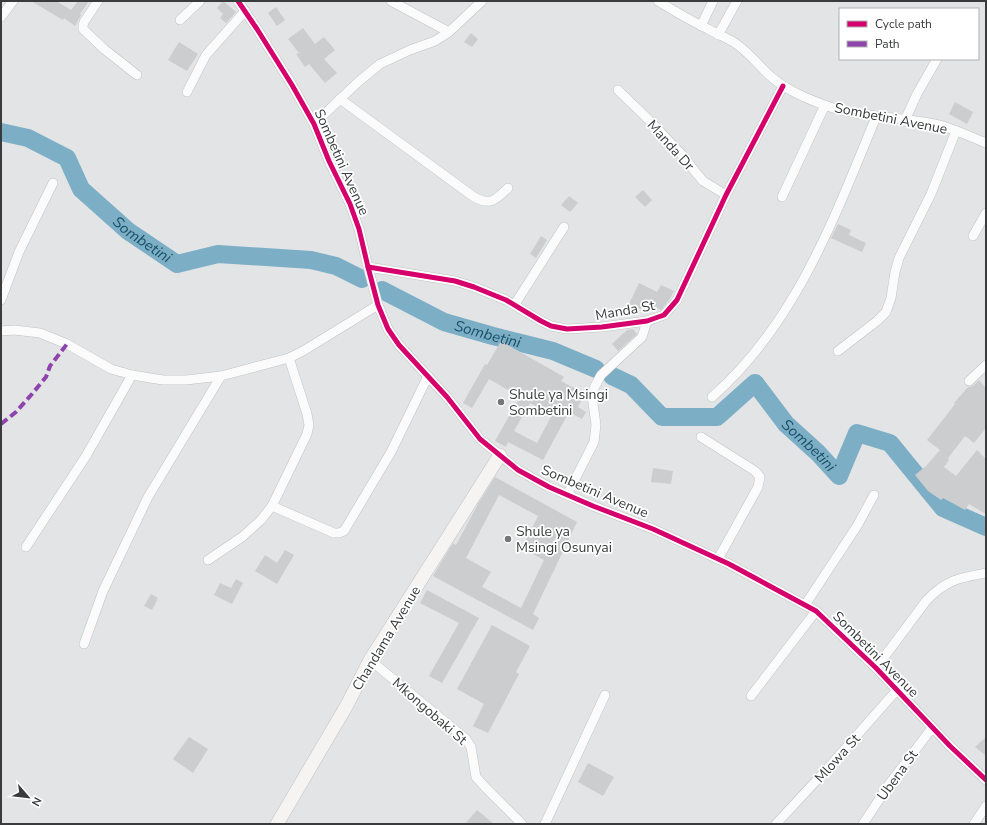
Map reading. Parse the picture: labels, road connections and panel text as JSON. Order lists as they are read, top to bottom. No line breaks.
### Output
{"streets":{"street":["Sombetini Avenue","Manda Dr","Manda St","Chandama Avenue","Mkongobaki St","Mlowa St","Ubena St"]},"crossings":[["Sombetini Avenue","Manda St"],["Sombetini Avenue","Chandama Avenue"],["Sombetini Avenue","Mlowa St"],["Sombetini Avenue","Ubena St"],["Manda Dr","Manda St"],["Chandama Avenue","Mkongobaki St"]],"water":["Sombetini"],"places":["Shule ya Msingi Sombetini","Shule ya Msingi Osunyai"],"legend":["Cycle path","Path"],"north":"bottom right"}
